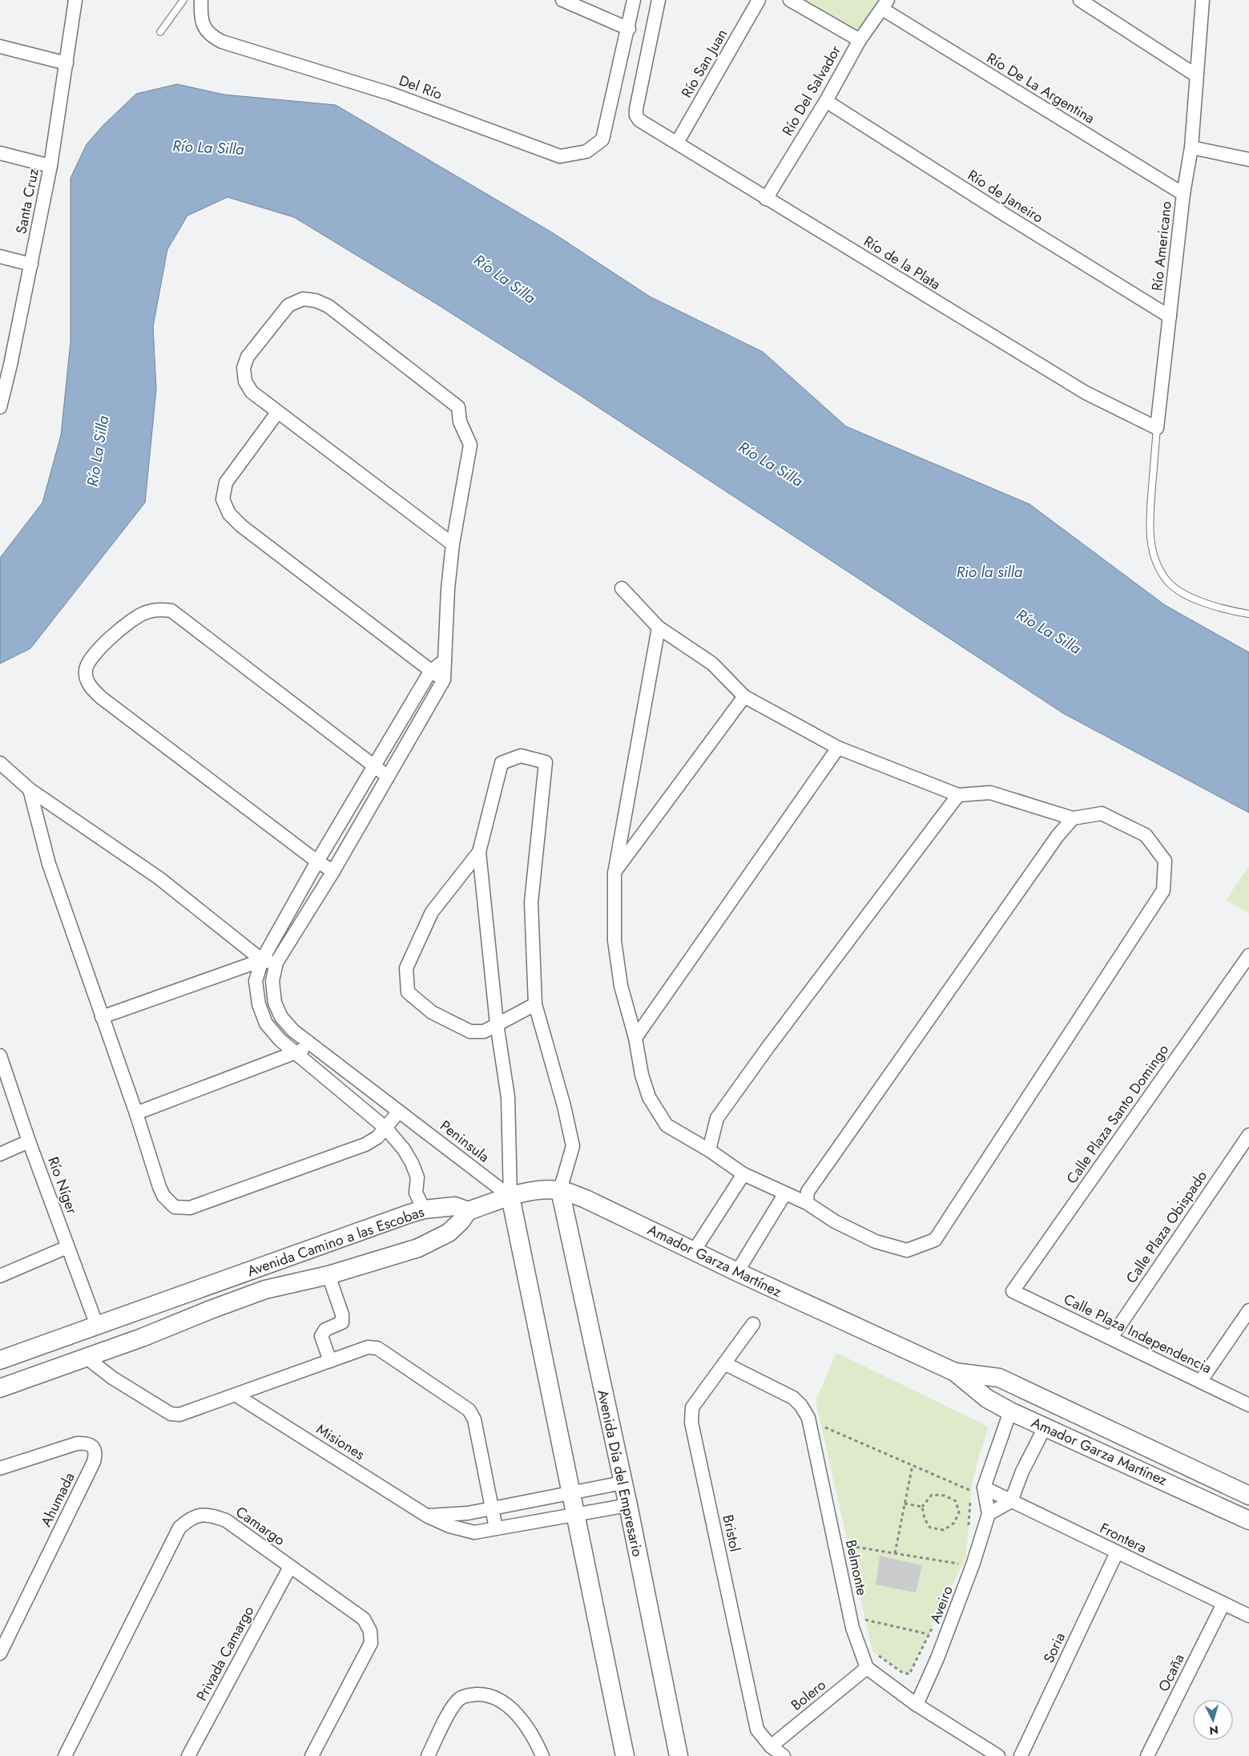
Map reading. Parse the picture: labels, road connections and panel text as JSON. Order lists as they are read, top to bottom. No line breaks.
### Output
{"streets":{"street":["Río San Juan","Del Río","Río De La Argentina","Río Del Salvador","Río de Janeiro","Santa Cruz","Río Americano","Río de la Plata","Calle Plaza Santo Domingo","Peninsula","Río Níger","Calle Plaza Obispado","Avenida Camino a las Escobas","Amador Garza Martínez","Calle Plaza Independencia","Misiones","Avenida Día del Empresario","Ahumada","Camargo","Bristol","Frontera","Belmonte","Aveiro","Soria","Privada Camargo","Ocaña","Bolero"]},"crossings":[["Río San Juan","Río de la Plata"],["Río De La Argentina","Río Del Salvador"],["Río De La Argentina","Río Americano"],["Río Del Salvador","Río de Janeiro"],["Río Del Salvador","Río de la Plata"],["Río de Janeiro","Río Americano"],["Río Americano","Río de la Plata"],["Calle Plaza Santo Domingo","Calle Plaza Independencia"],["Peninsula","Amador Garza Martínez"],["Río Níger","Avenida Camino a las Escobas"],["Calle Plaza Obispado","Calle Plaza Independencia"],["Avenida Camino a las Escobas","Amador Garza Martínez"],["Amador Garza Martínez","Avenida Día del Empresario"],["Amador Garza Martínez","Aveiro"],["Misiones","Avenida Día del Empresario"],["Camargo","Privada Camargo"],["Bristol","Belmonte"],["Bristol","Bolero"],["Frontera","Aveiro"],["Frontera","Soria"],["Frontera","Ocaña"],["Belmonte","Bolero"]],"water":["Río La Silla","Rio la silla"],"north":"bottom"}
